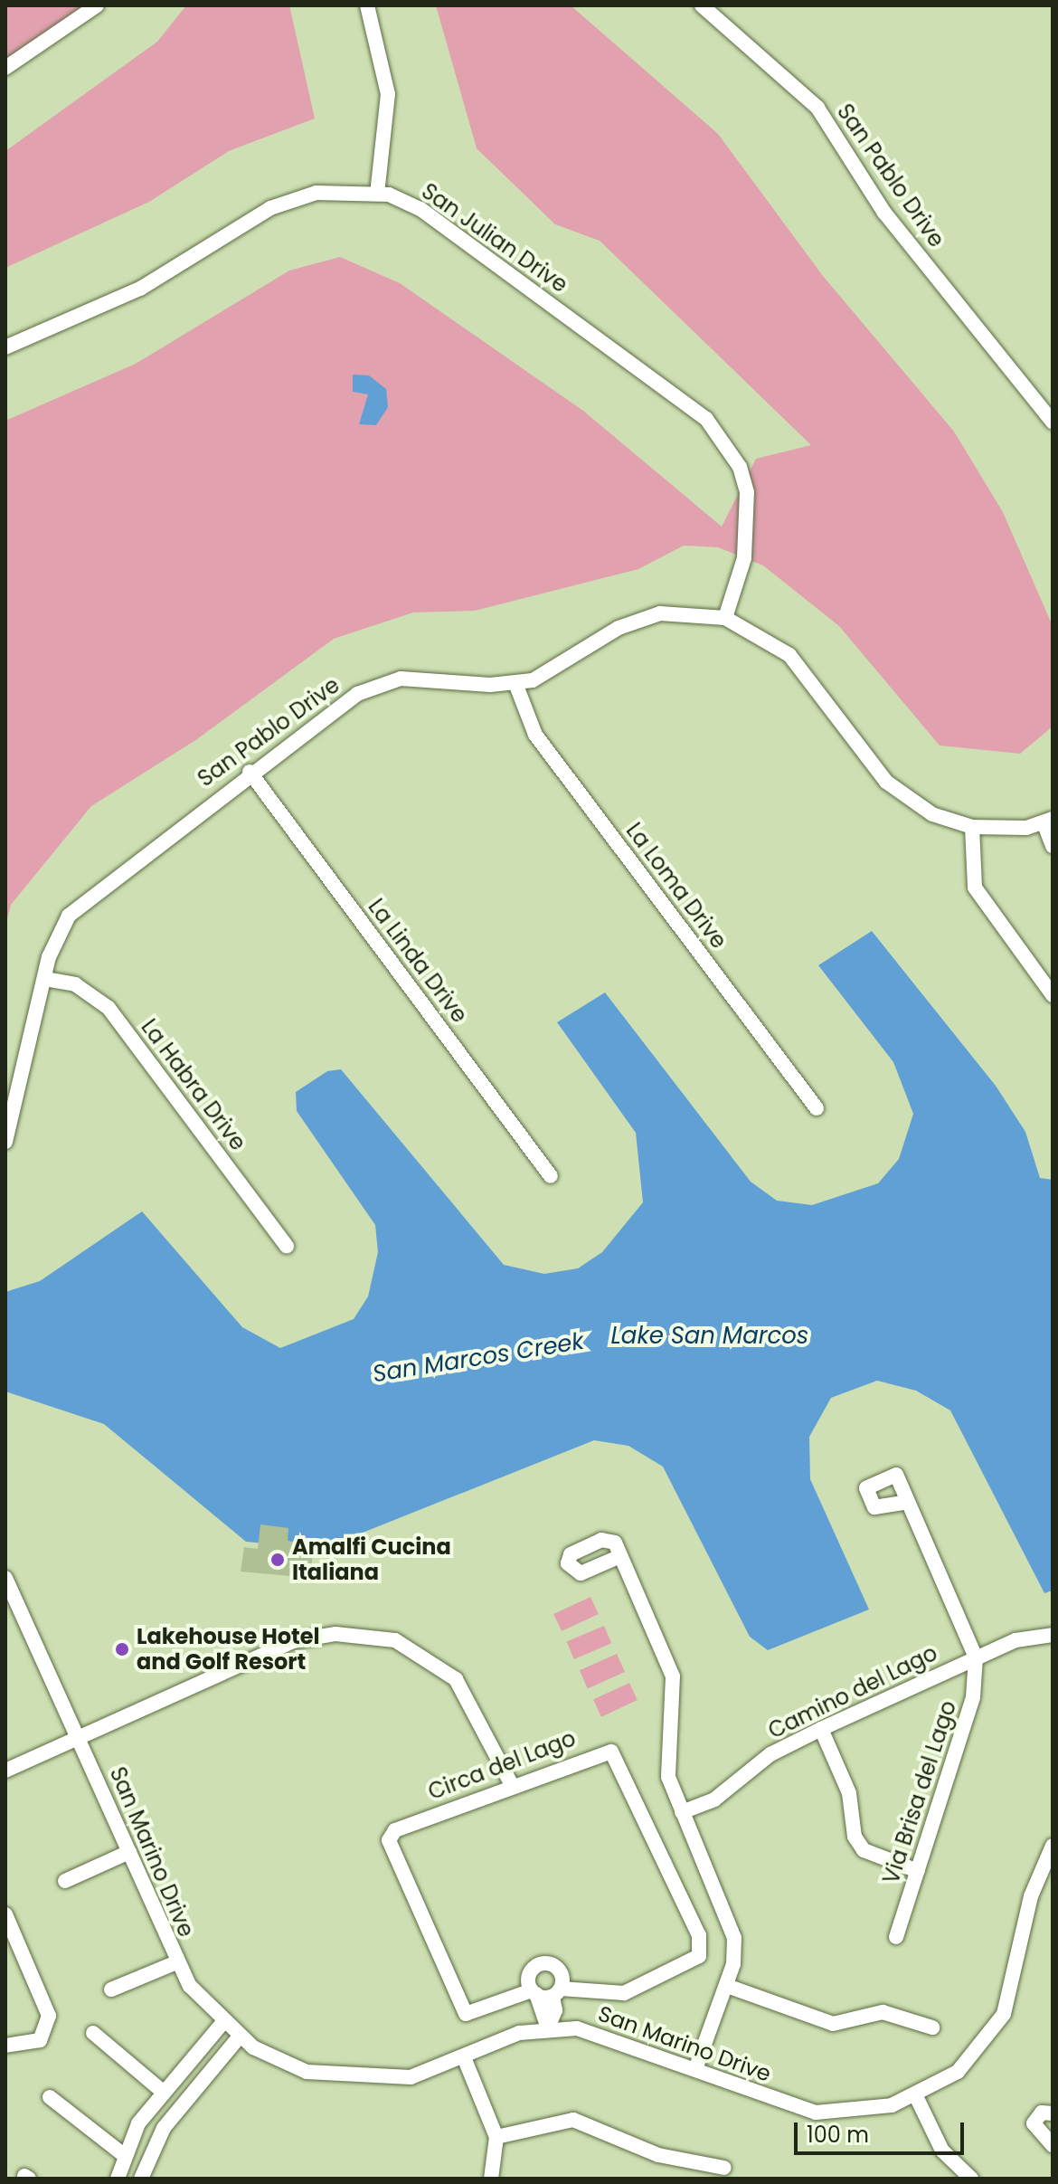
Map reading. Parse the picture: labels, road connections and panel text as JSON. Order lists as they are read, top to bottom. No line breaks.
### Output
{"streets":{"street":["San Pablo Drive","San Julian Drive","La Loma Drive","La Linda Drive","La Habra Drive","Camino del Lago","Circa del Lago","Via Brisa del Lago","San Marino Drive"]},"crossings":[["San Pablo Drive","San Julian Drive"],["San Pablo Drive","La Loma Drive"],["San Pablo Drive","La Linda Drive"],["San Pablo Drive","La Habra Drive"],["Camino del Lago","Via Brisa del Lago"]],"water":["Lake San Marcos","San Marcos Creek"],"places":["Amalfi Cucina Italiana","Lakehouse Hotel and Golf Resort"],"scale_bar":"100 m"}
